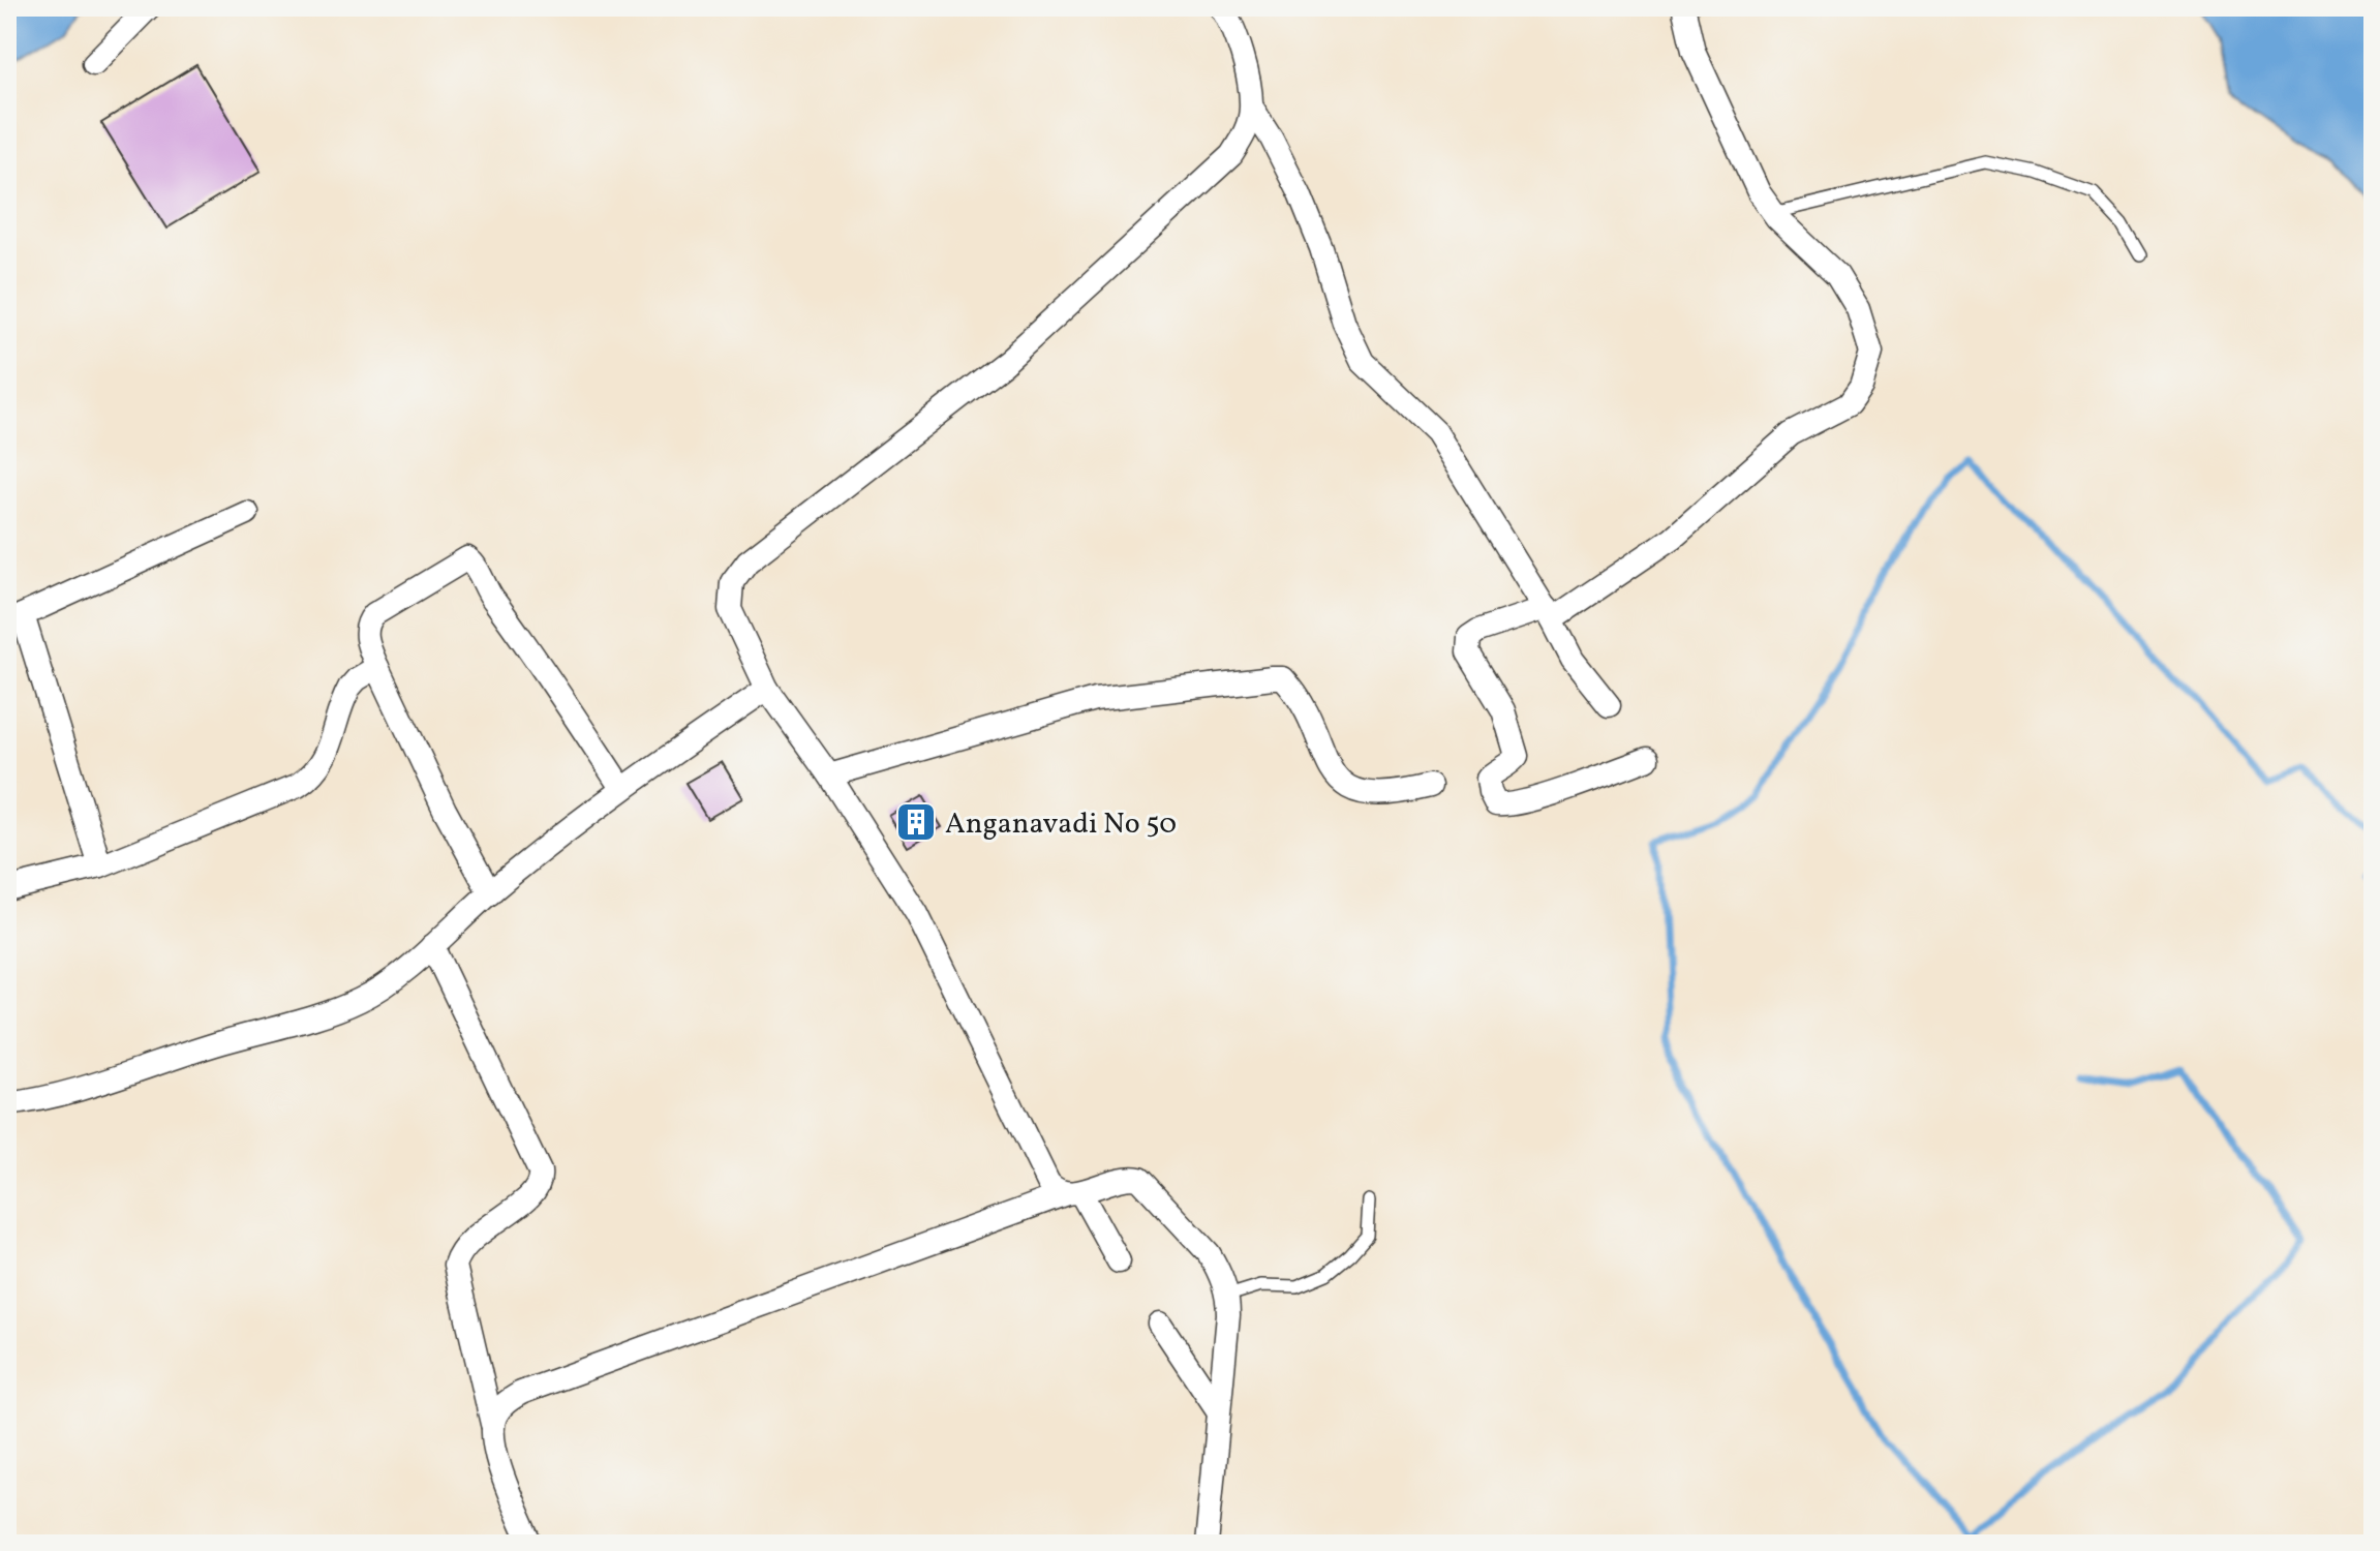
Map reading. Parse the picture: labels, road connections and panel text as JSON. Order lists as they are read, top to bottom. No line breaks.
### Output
{"places":{"building":["Anganavadi No 50"]}}
